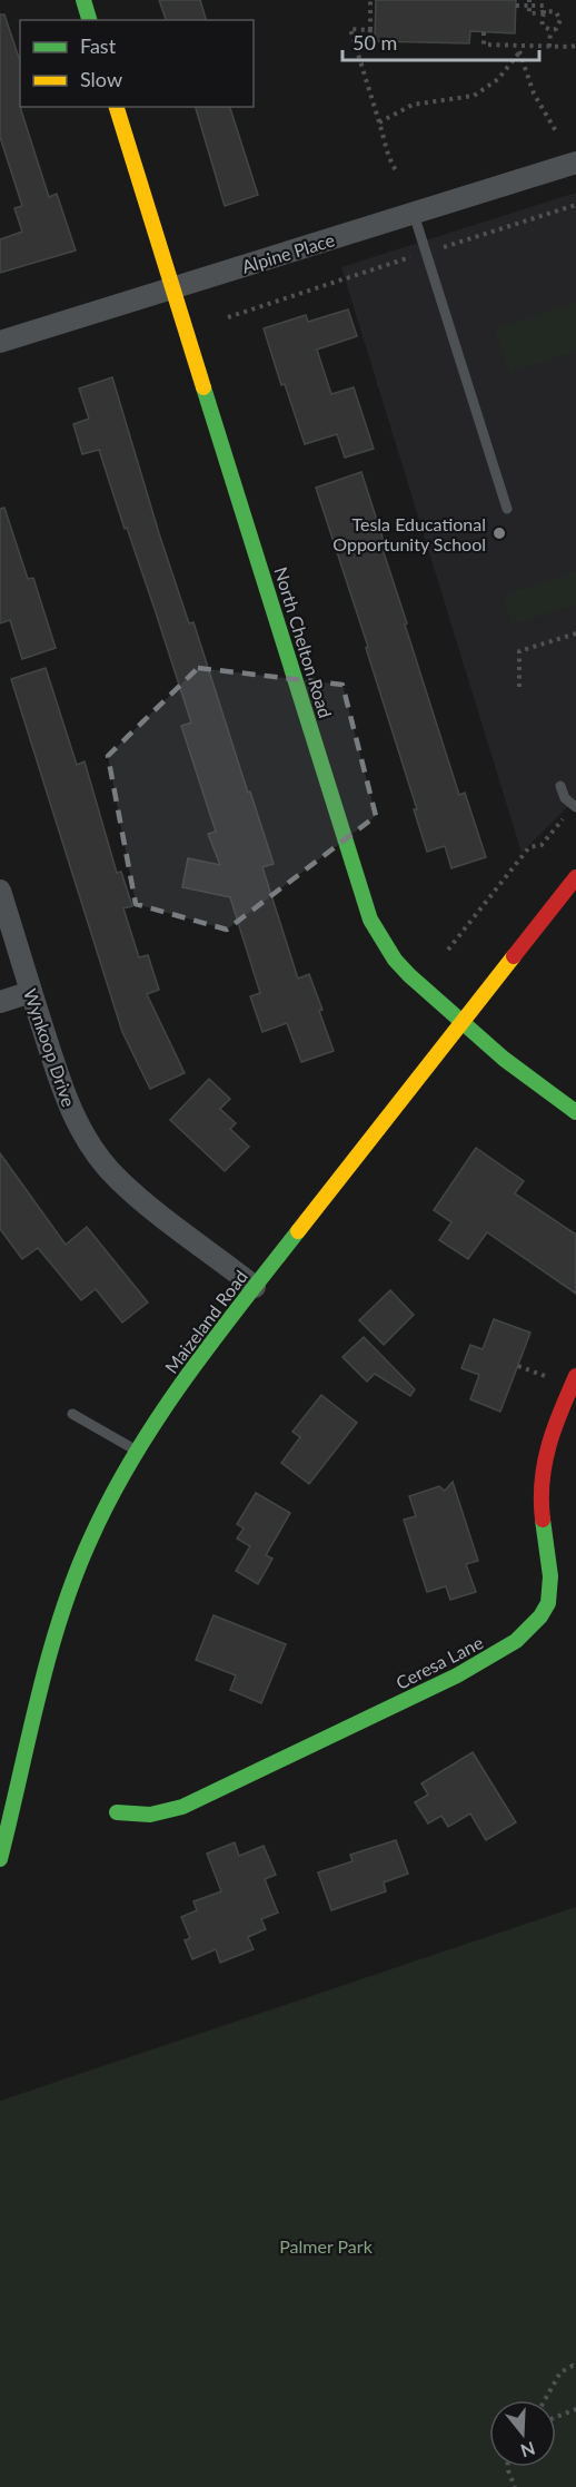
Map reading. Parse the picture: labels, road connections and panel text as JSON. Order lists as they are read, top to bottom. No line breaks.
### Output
{"streets":{"main road":["North Chelton Road","Maizeland Road","Ceresa Lane"],"street":["Alpine Place","Wynkoop Drive"]},"crossings":[["Alpine Place","North Chelton Road"],["North Chelton Road","Maizeland Road"],["Wynkoop Drive","Maizeland Road"]],"parks":["Palmer Park"],"places":["Tesla Educational Opportunity School"],"legend":["Fast","Slow"],"scale_bar":"50 m","north":"bottom"}
